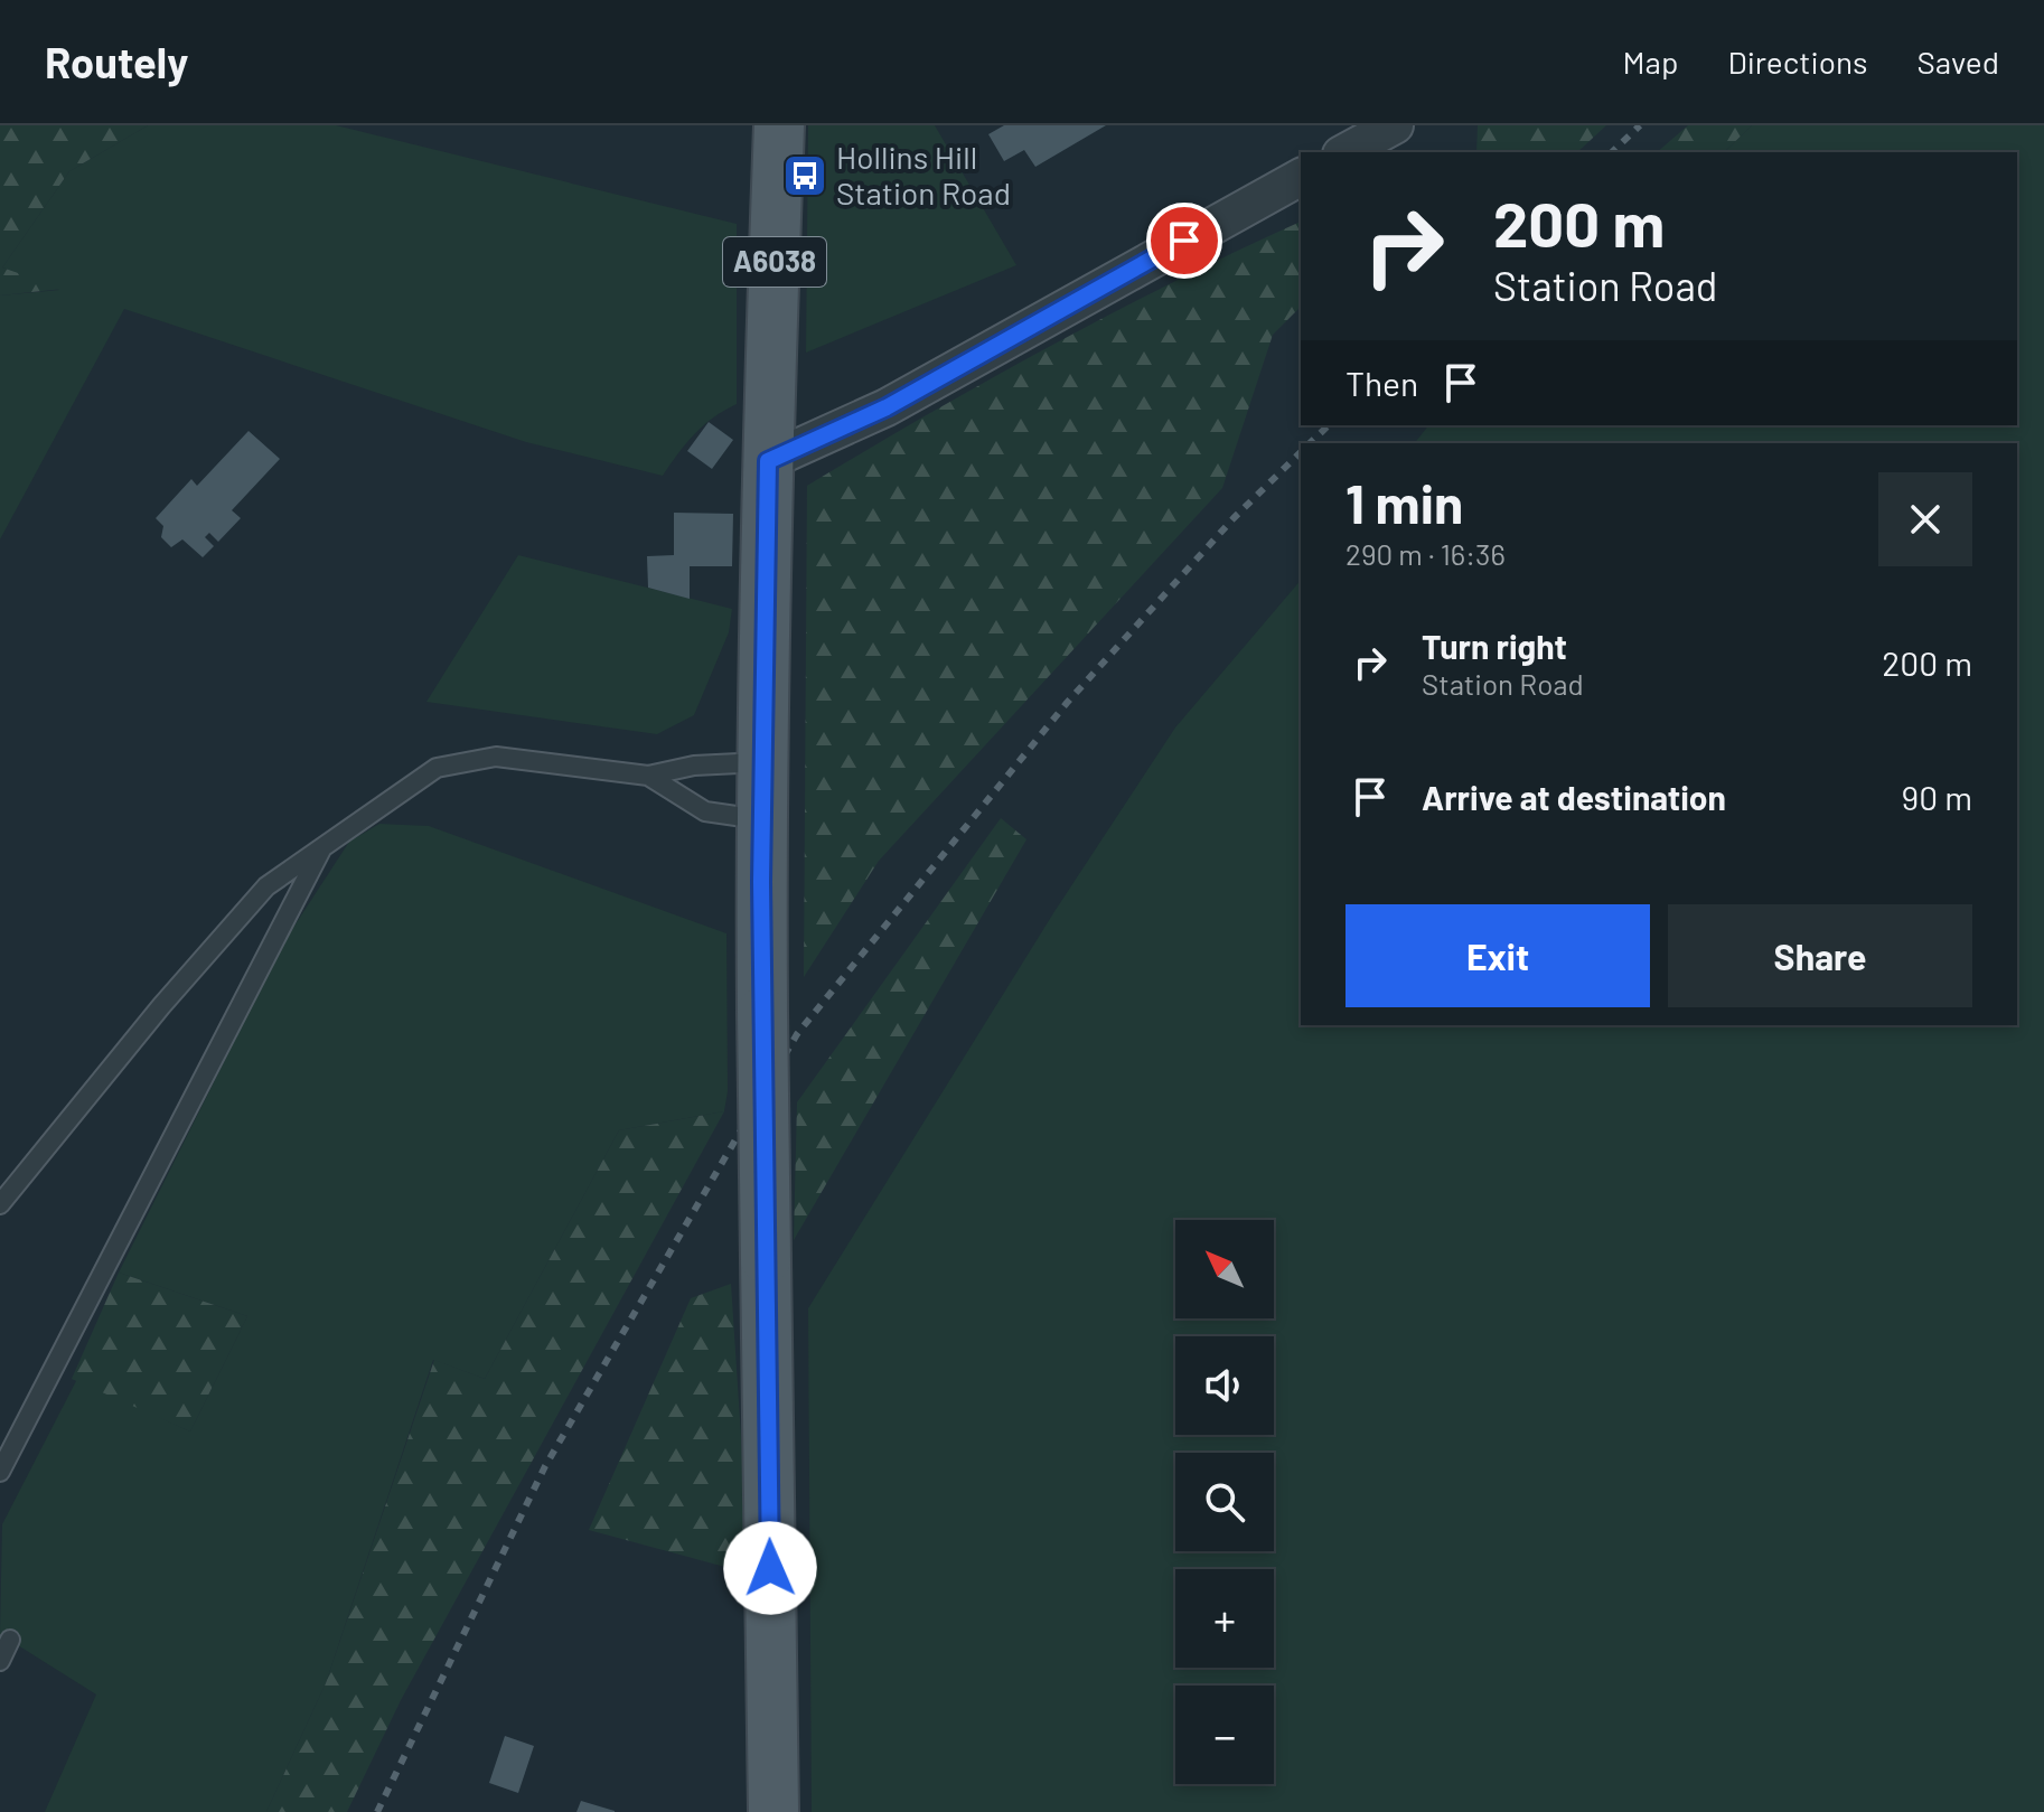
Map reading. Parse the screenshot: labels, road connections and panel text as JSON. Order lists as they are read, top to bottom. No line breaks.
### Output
{"streets":{"main road":["A6038"]},"places":{"bus stop":["Hollins Hill Station Road"]},"north":"top left","page":{"header":"Routely","nav":["Map","Directions","Saved"],"turn":["200 m","Station Road"],"then":"Then","heading":["1 min","290 m · 16:36"],"list":[{"name":"Turn right","note":"Station Road","value":"200 m"},{"name":"Arrive at destination","value":"90 m"}],"buttons":["Exit","Share"],"map_buttons":["+","−"]}}
